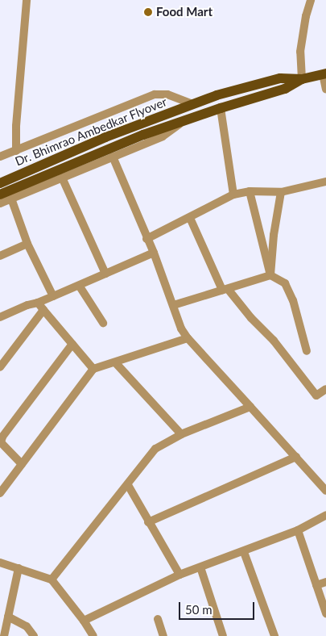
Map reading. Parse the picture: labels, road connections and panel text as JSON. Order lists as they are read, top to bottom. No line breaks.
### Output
{"streets":{"main road":["Dr. Bhimrao Ambedkar Flyover"]},"places":["Food Mart"],"scale_bar":"50 m"}
